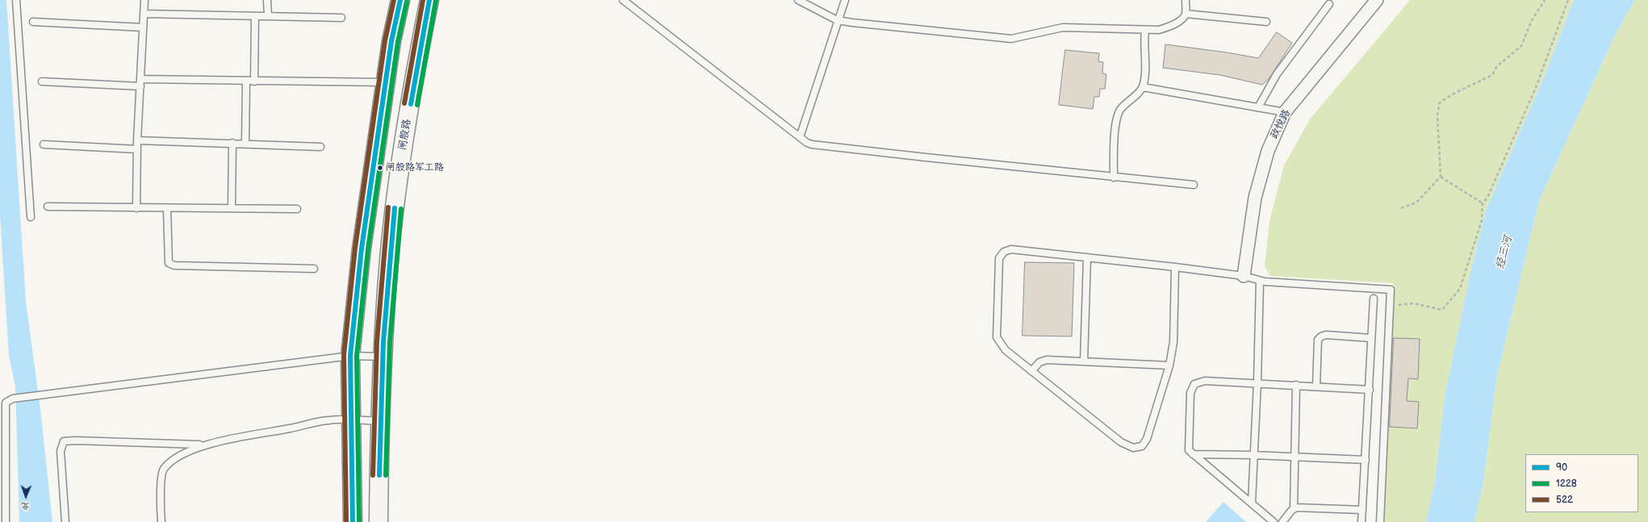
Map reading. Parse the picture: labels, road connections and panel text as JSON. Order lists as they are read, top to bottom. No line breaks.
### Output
{"streets":{"main road":["闸殷路"],"street":["政悦路"]},"water":["经三河"],"places":["闸殷路军工路"],"lines":["transit line 90","transit line 522","transit line 1228"],"legend":["90","1228","522"],"north":"bottom"}
